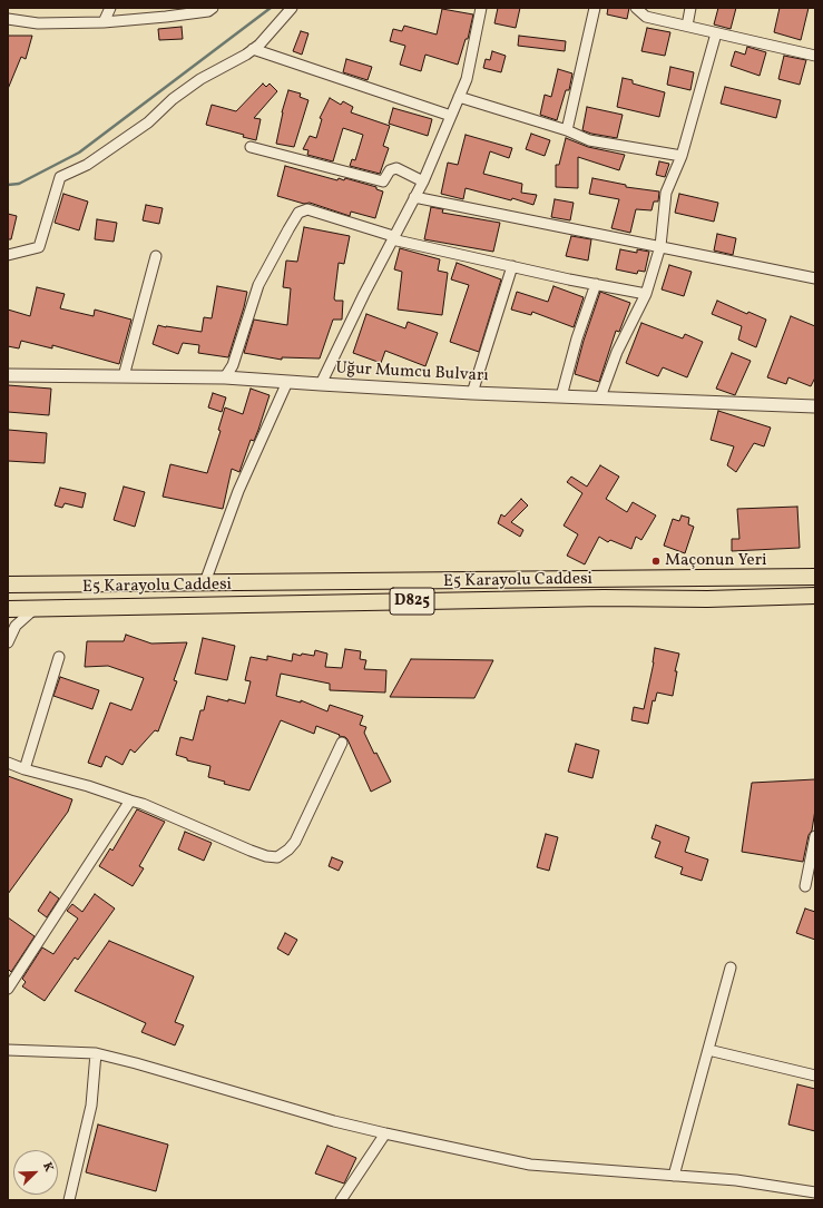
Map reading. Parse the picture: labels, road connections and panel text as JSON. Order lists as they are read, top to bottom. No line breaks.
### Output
{"streets":{"highway":["E5 Karayolu Caddesi","D825"],"street":["Uğur Mumcu Bulvarı"]},"places":["Maçonun Yeri"],"north":"top right"}
